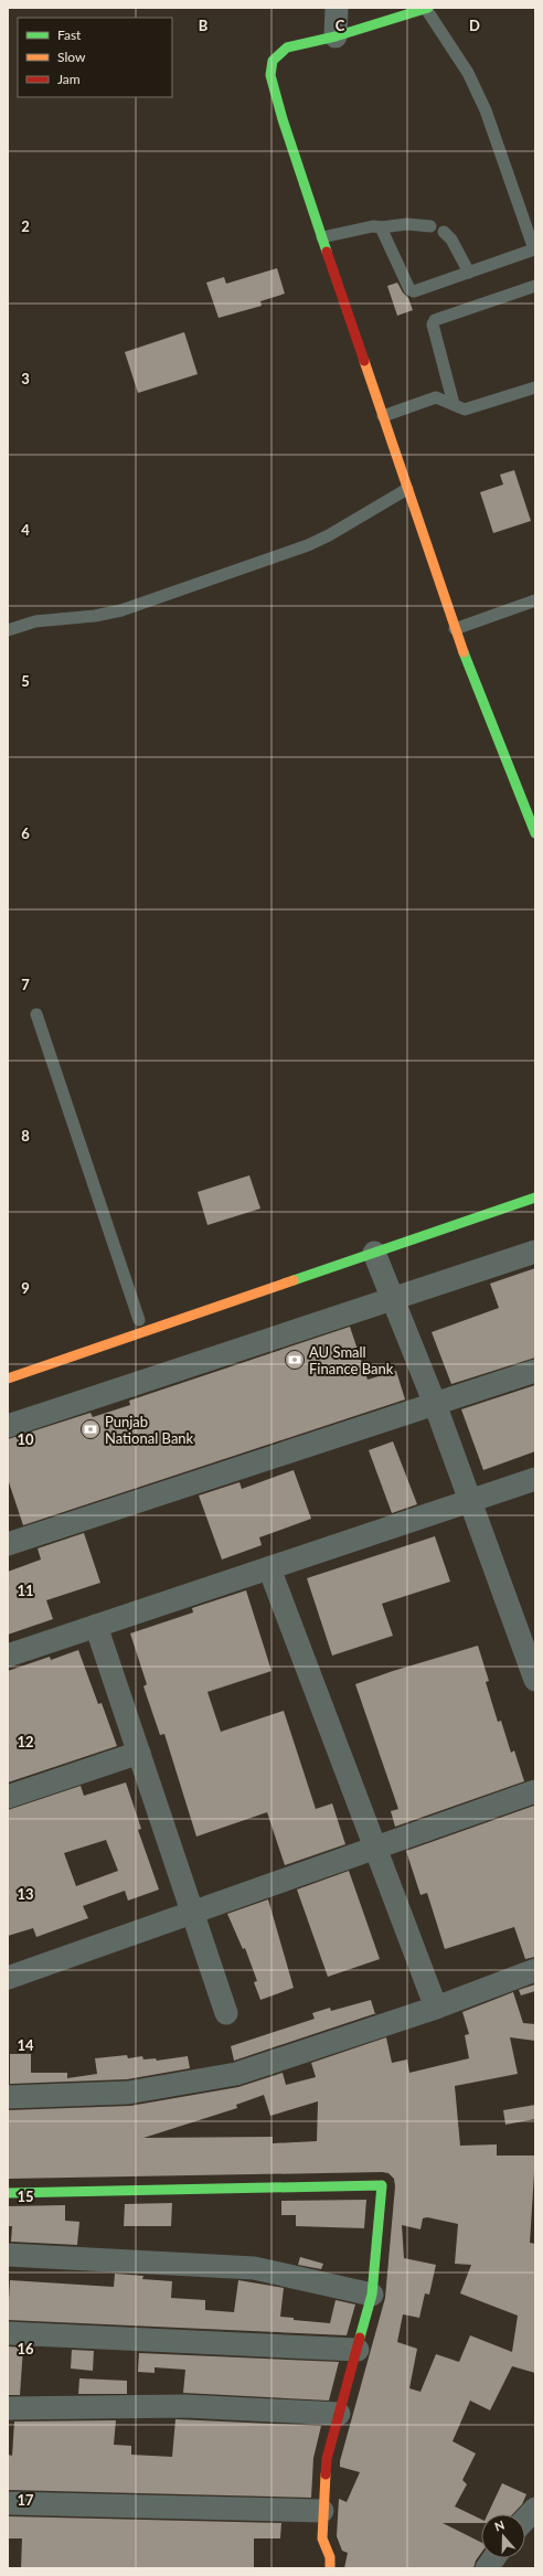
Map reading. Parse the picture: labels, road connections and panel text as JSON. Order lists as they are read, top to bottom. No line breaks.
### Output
{"places":{"bank":["AU Small Finance Bank","Punjab National Bank"]},"legend":["Fast","Slow","Jam"],"north":"top","grid":{"columns":["B","C","D"],"rows":["2","3","4","5","6","7","8","9","10","11","12","13","14","15","16","17"]}}
